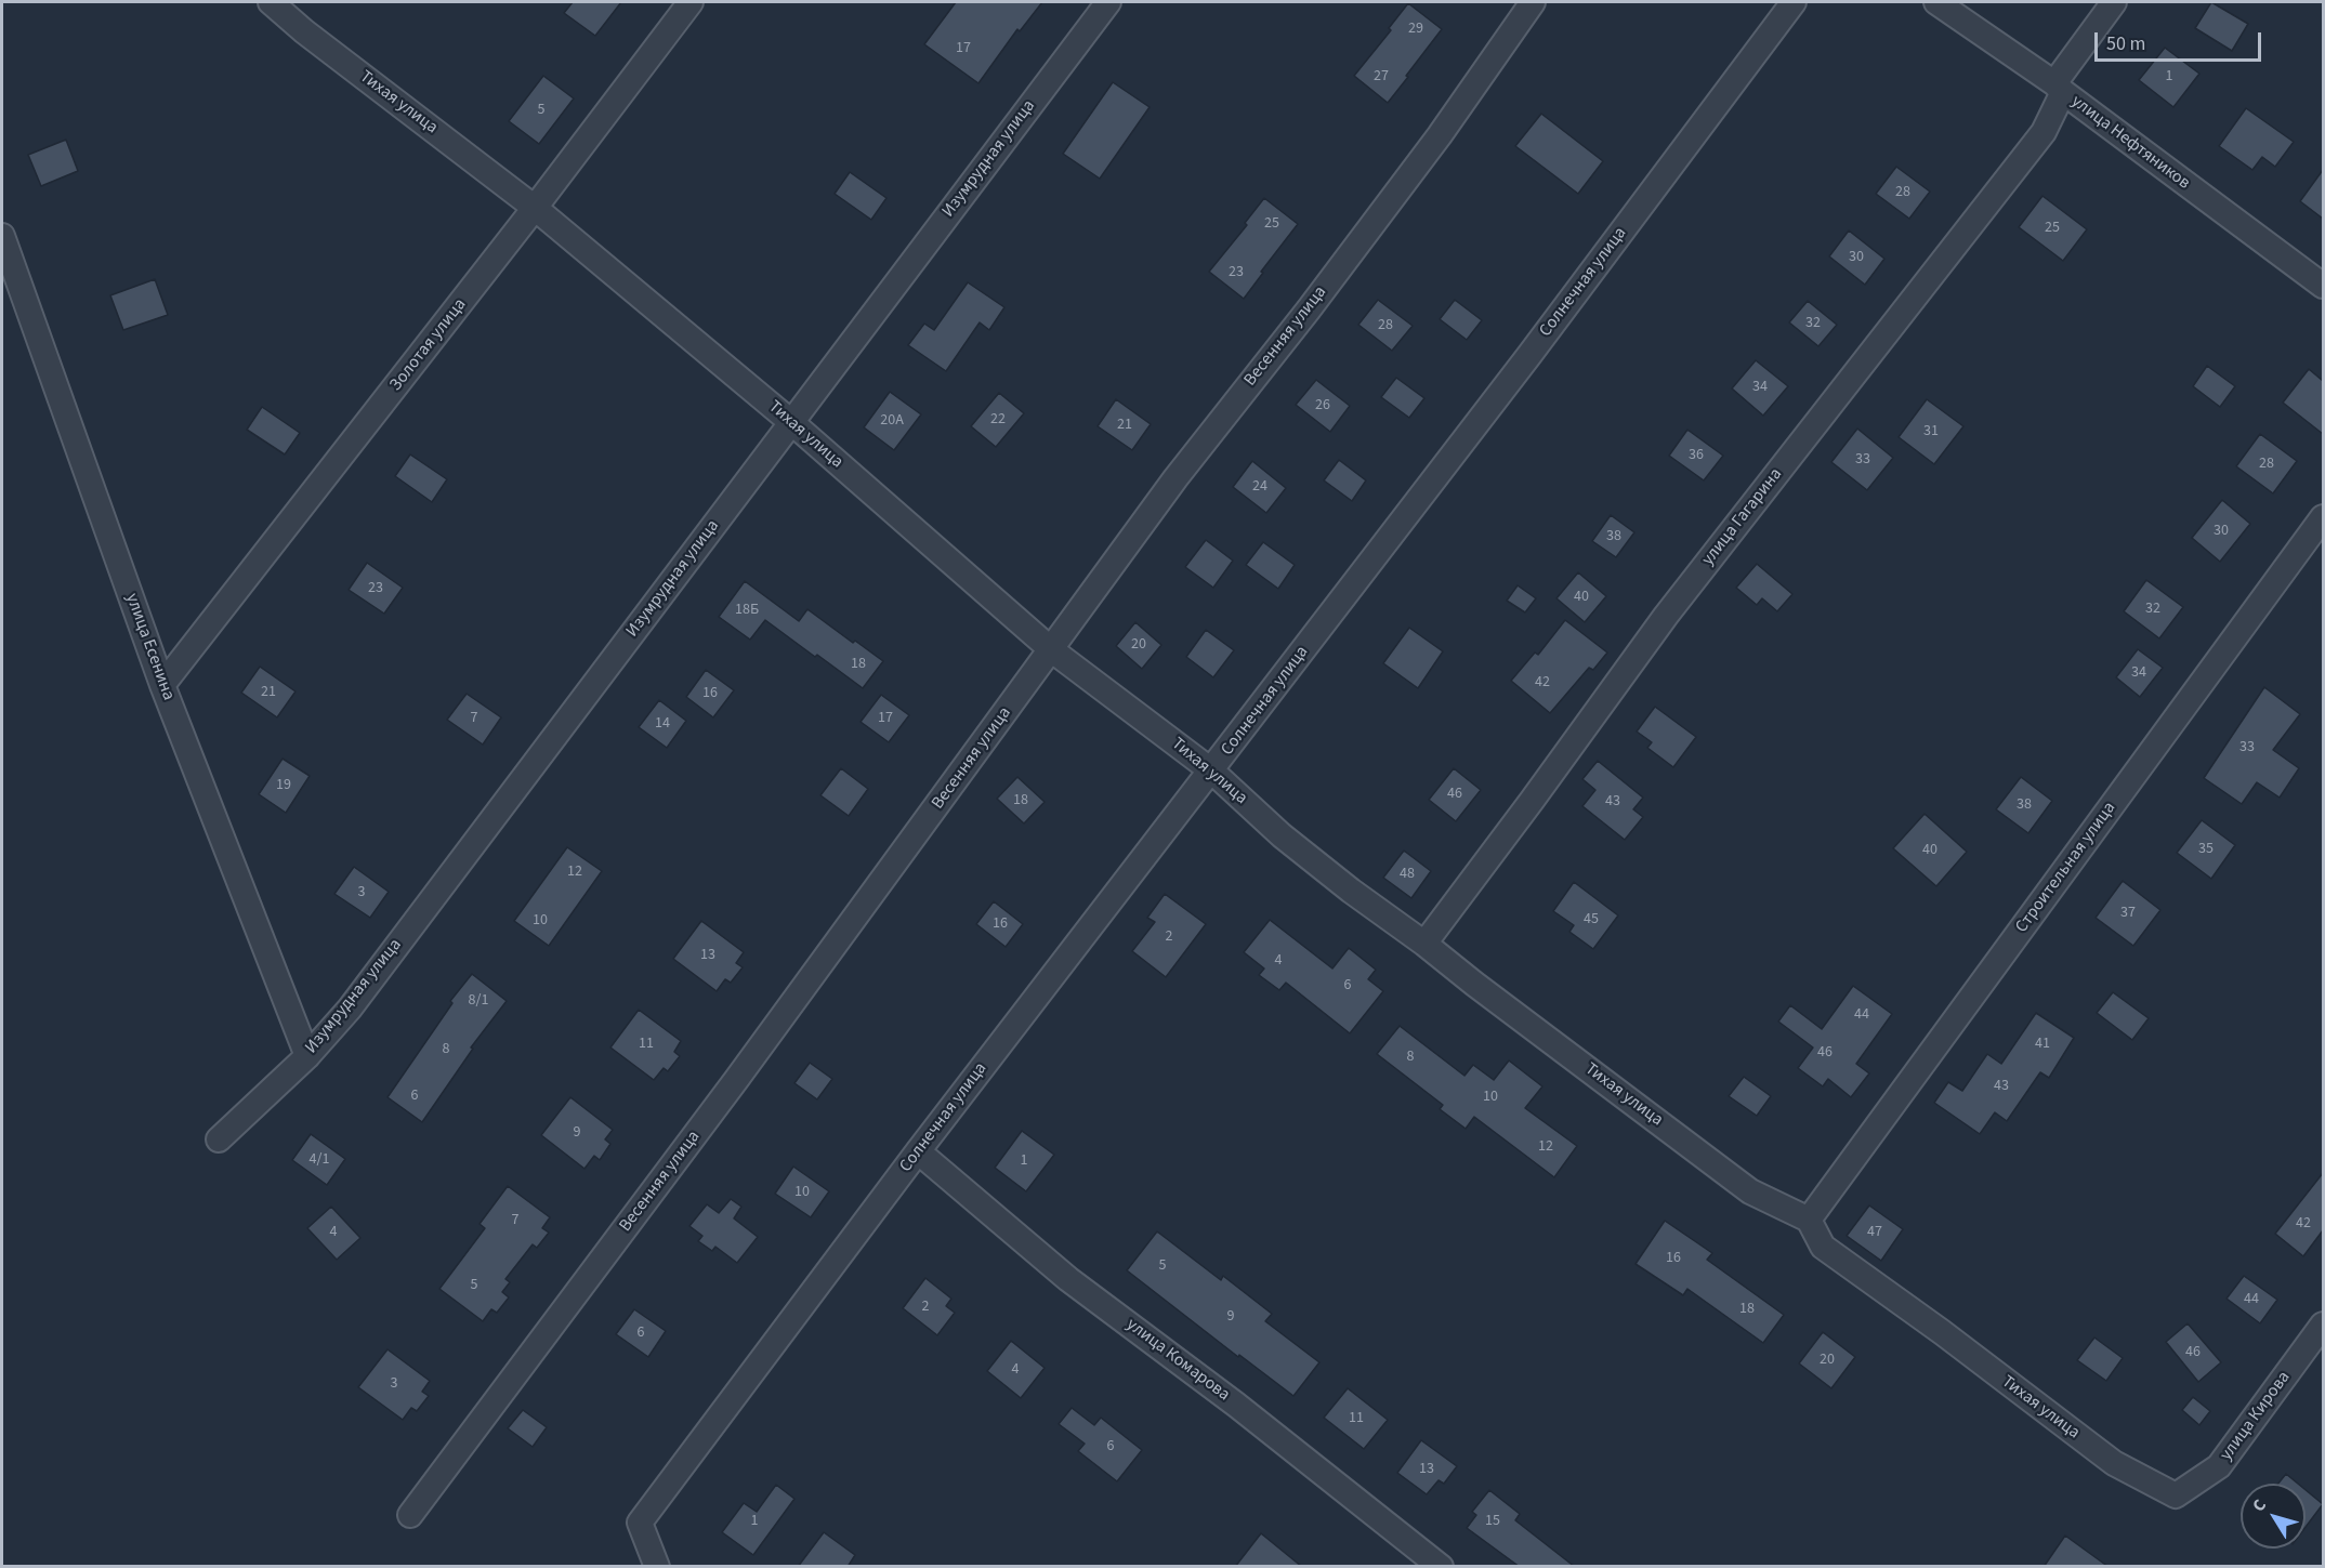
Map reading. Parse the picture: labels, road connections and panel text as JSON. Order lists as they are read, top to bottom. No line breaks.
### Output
{"streets":{"street":["Тихая улица","улица Нефтяников","Изумрудная улица","Солнечная улица","Весенняя улица","Золотая улица","улица Гагарина","улица Есенина","Строительная улица","улица Комарова","улица Кирова"]},"crossings":[["Тихая улица","Изумрудная улица"],["Тихая улица","Солнечная улица"],["Тихая улица","Весенняя улица"],["Тихая улица","Золотая улица"],["Тихая улица","улица Гагарина"],["Тихая улица","Строительная улица"],["Тихая улица","улица Кирова"],["улица Нефтяников","улица Гагарина"],["Изумрудная улица","улица Есенина"],["Солнечная улица","улица Комарова"],["Золотая улица","улица Есенина"]],"house_numbers":["29","17","27","1","5","28","25","25","30","23","32","28","34","26","22","20А","21","31","36","33","28","24","30","38","23","40","32","18Б","20","18","34","42","21","16","7","17","14","33","19","46","18","43","38","35","40","12","48","3","37","45","10","16","2","13","4","6","8/1","44","11","41","8","46","8","43","6","10","9","12","4/1","1","10","7","42","4","47","16","5","5","44","2","18","9","6","46","20","4","3","11","6","13","1","15"],"scale_bar":"50 m","north":"top left"}
